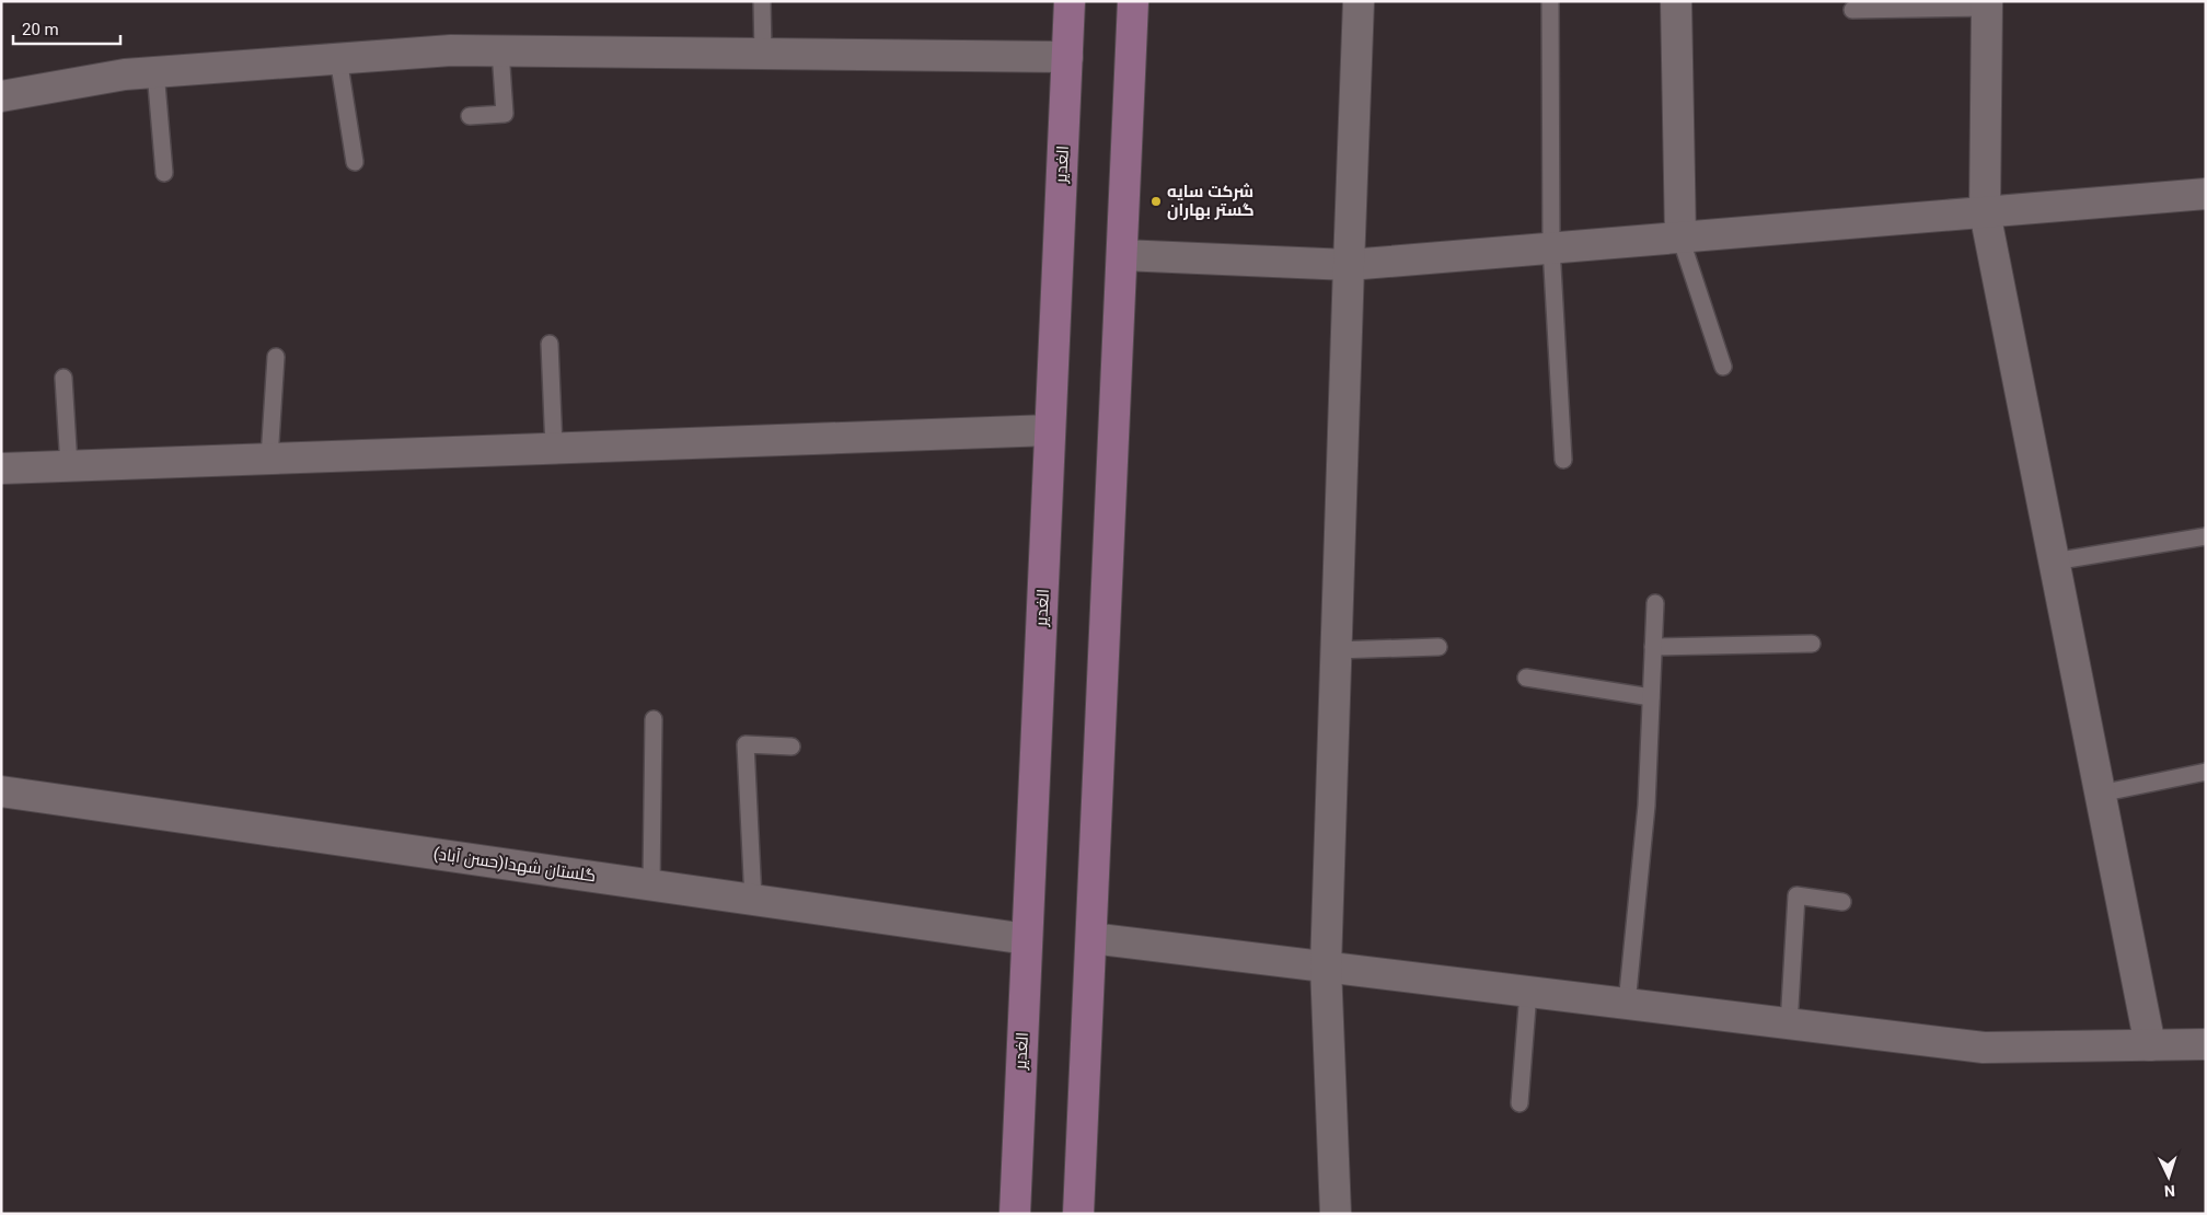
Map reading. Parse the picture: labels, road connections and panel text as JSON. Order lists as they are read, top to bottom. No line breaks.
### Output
{"streets":{"main road":["الغدیر"],"street":["گلستان شهدا(حسن آباد)"]},"crossings":[["الغدیر","گلستان شهدا(حسن آباد)"]],"places":["شرکت سایه گستر بهاران"],"scale_bar":"20 m","north":"bottom"}
